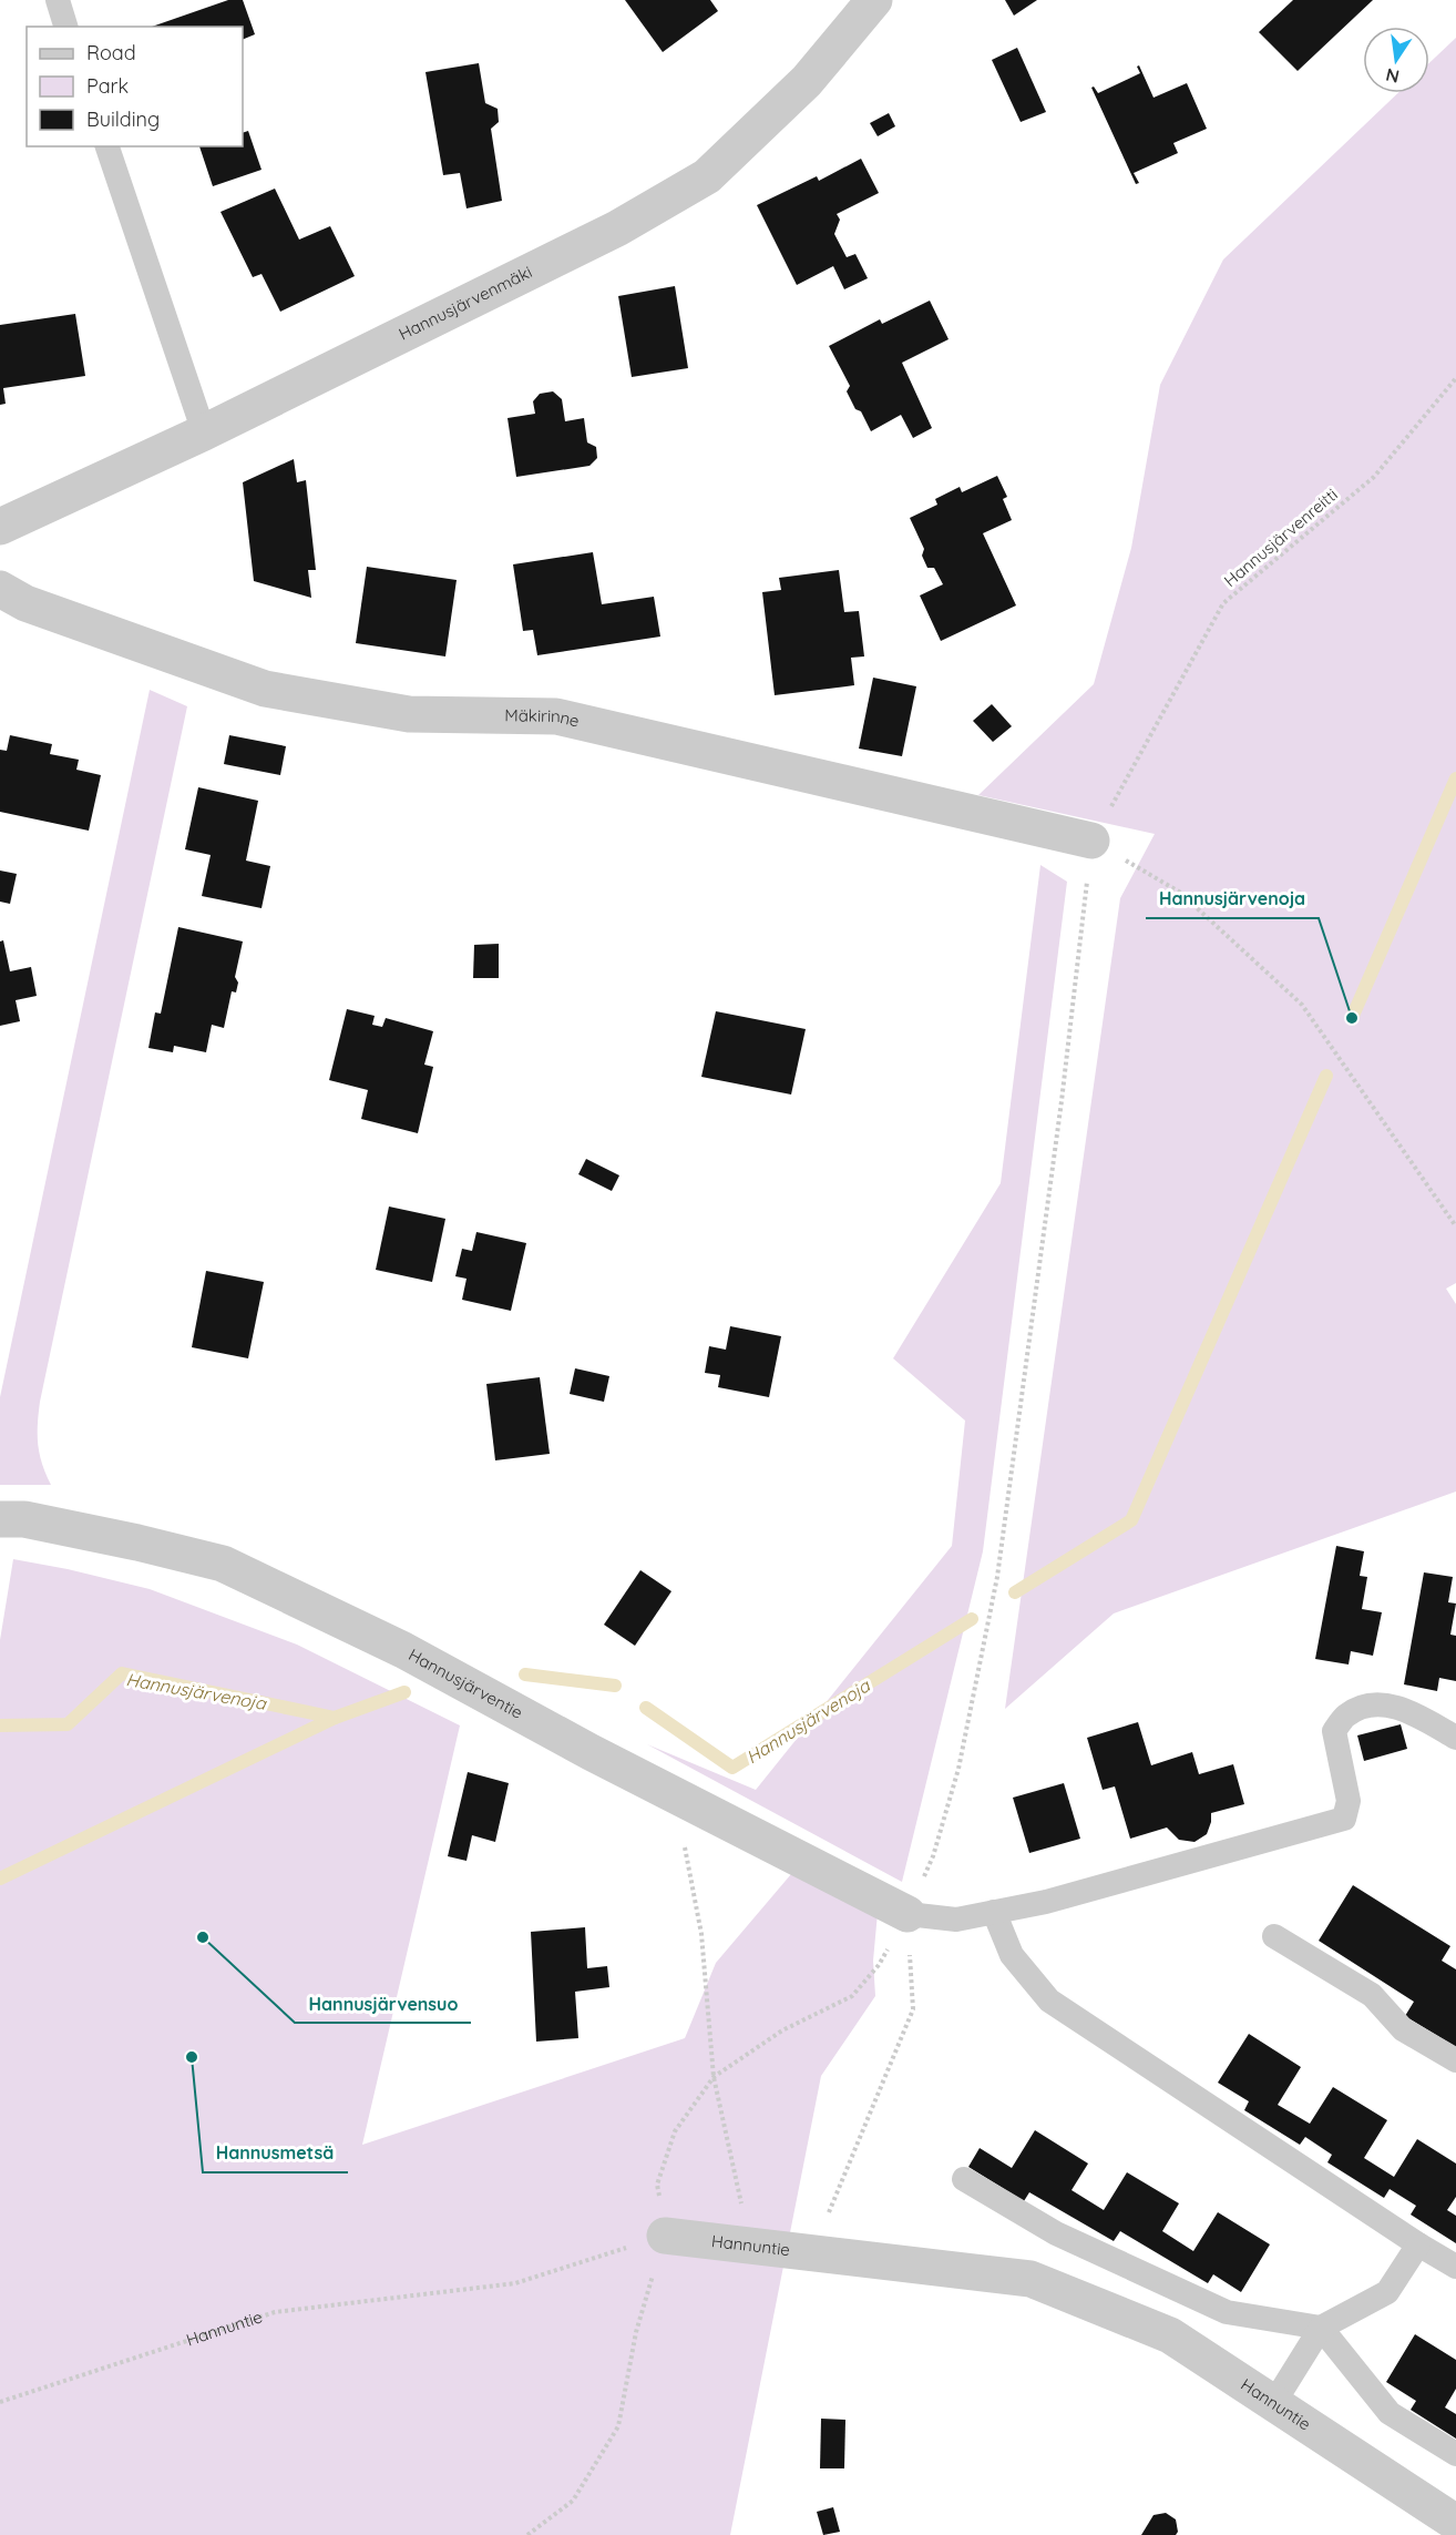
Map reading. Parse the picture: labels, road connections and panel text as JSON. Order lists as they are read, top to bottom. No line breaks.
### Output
{"streets":{"street":["Hannusjärvenmäki","Mäkirinne","Hannusjärventie","Hannuntie"],"path":["Hannusjärvenreitti"]},"crossings":[["Hannusjärvenreitti","Mäkirinne"]],"water":["Hannusjärvenoja"],"places":["Hannusjärvenoja","Hannusjärvensuo","Hannusmetsä"],"legend":["Road","Park","Building"],"north":"bottom"}
